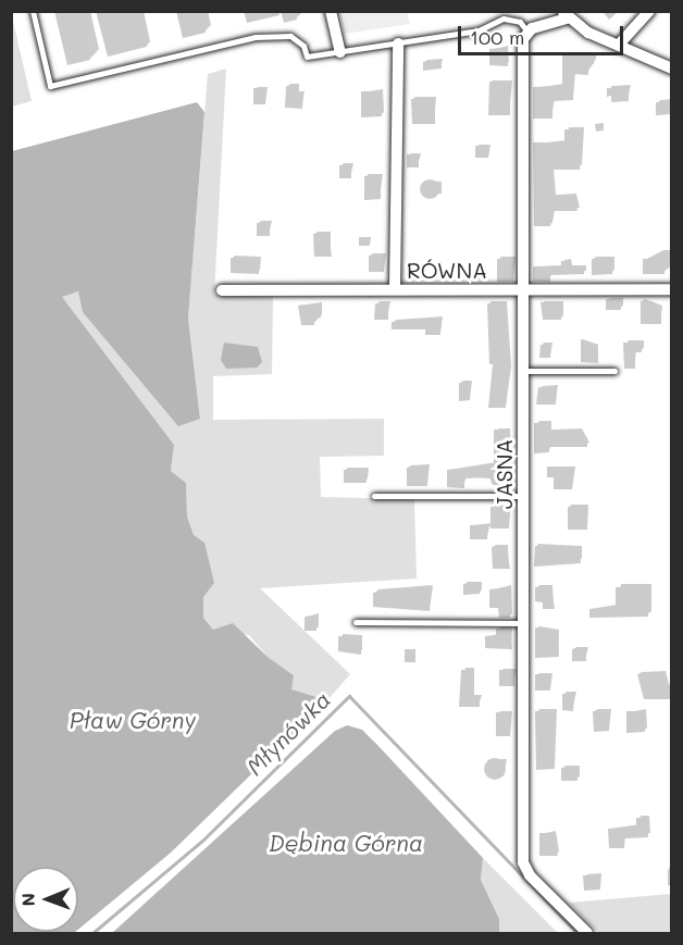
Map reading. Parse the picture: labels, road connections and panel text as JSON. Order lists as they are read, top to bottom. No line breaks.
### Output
{"streets":{"street":["RÓWNA","JASNA"]},"crossings":[["RÓWNA","JASNA"]],"water":["Pław Górny","Młynówka","Dębina Górna"],"scale_bar":"100 m","north":"left"}
